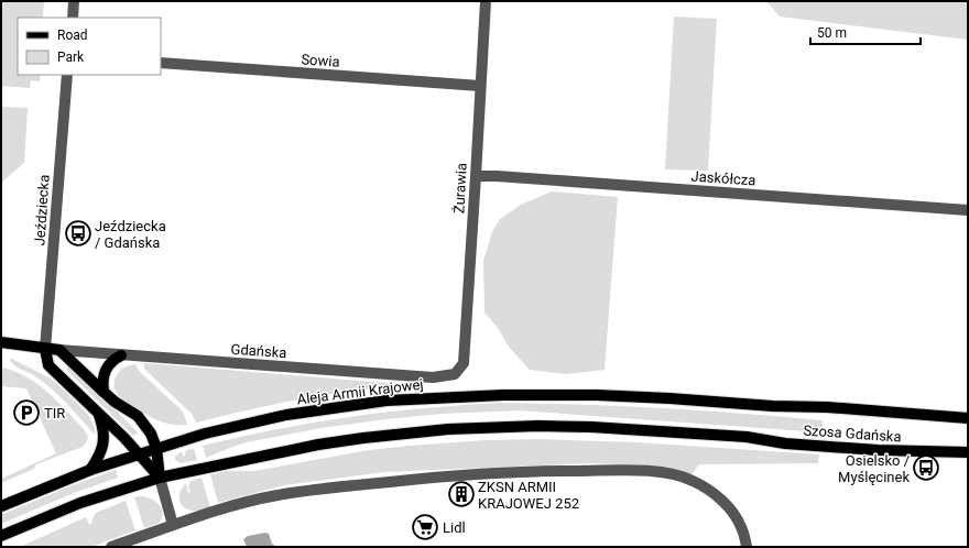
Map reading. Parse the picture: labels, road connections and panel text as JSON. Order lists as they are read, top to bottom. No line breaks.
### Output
{"streets":{"main road":["Gdańska","Aleja Armii Krajowej","Szosa Gdańska"],"street":["Sowia","Jaskółcza","Żurawia","Jeździecka"]},"crossings":[["Sowia","Żurawia"],["Jaskółcza","Żurawia"],["Żurawia","Gdańska"],["Jeździecka","Gdańska"],["Aleja Armii Krajowej","Szosa Gdańska"]],"places":{"bus stop":["Jeździecka / Gdańska","Osielsko / Myślęcinek"],"parking":["TIR"],"building":["ZKSN ARMII KRAJOWEJ 252"],"supermarket":["Lidl"]},"legend":["Road","Park"],"scale_bar":"50 m"}
